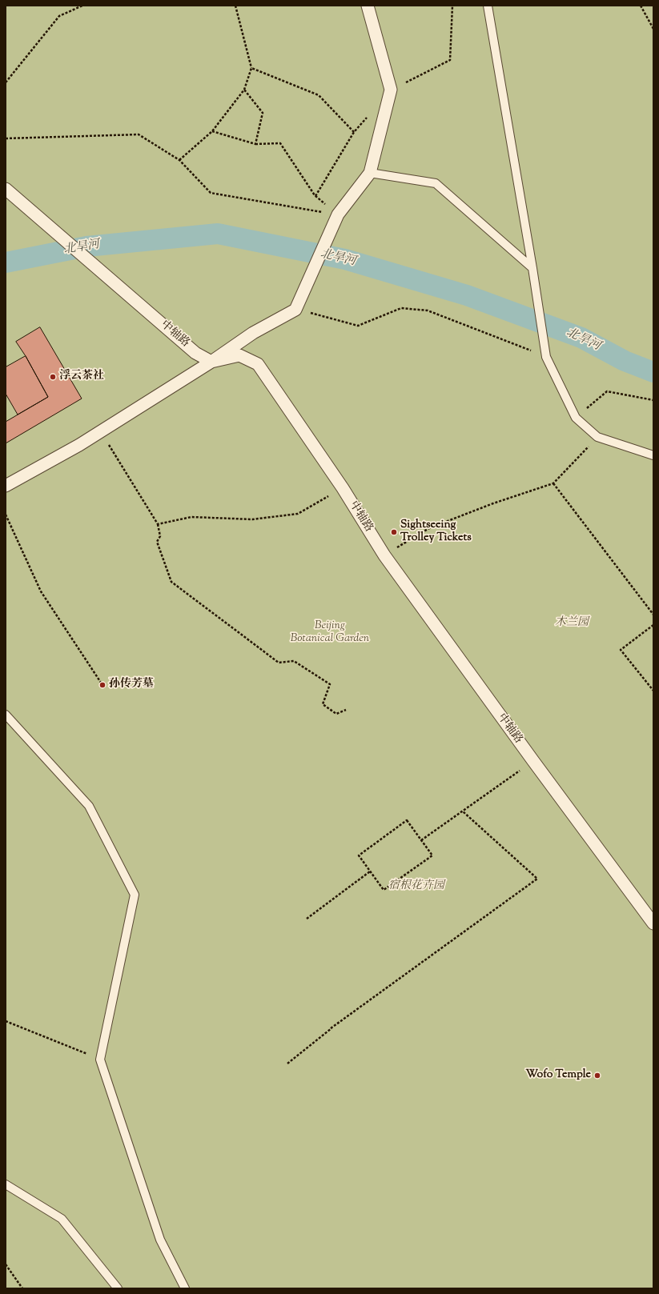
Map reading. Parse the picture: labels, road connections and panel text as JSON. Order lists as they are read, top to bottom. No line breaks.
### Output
{"streets":{"street":["中轴路"]},"water":["北旱河"],"parks":["木兰园","Beijing Botanical Garden","宿根花卉园"],"places":["浮云茶社","Sightseeing Trolley Tickets","孙传芳墓","Wofo Temple"]}
